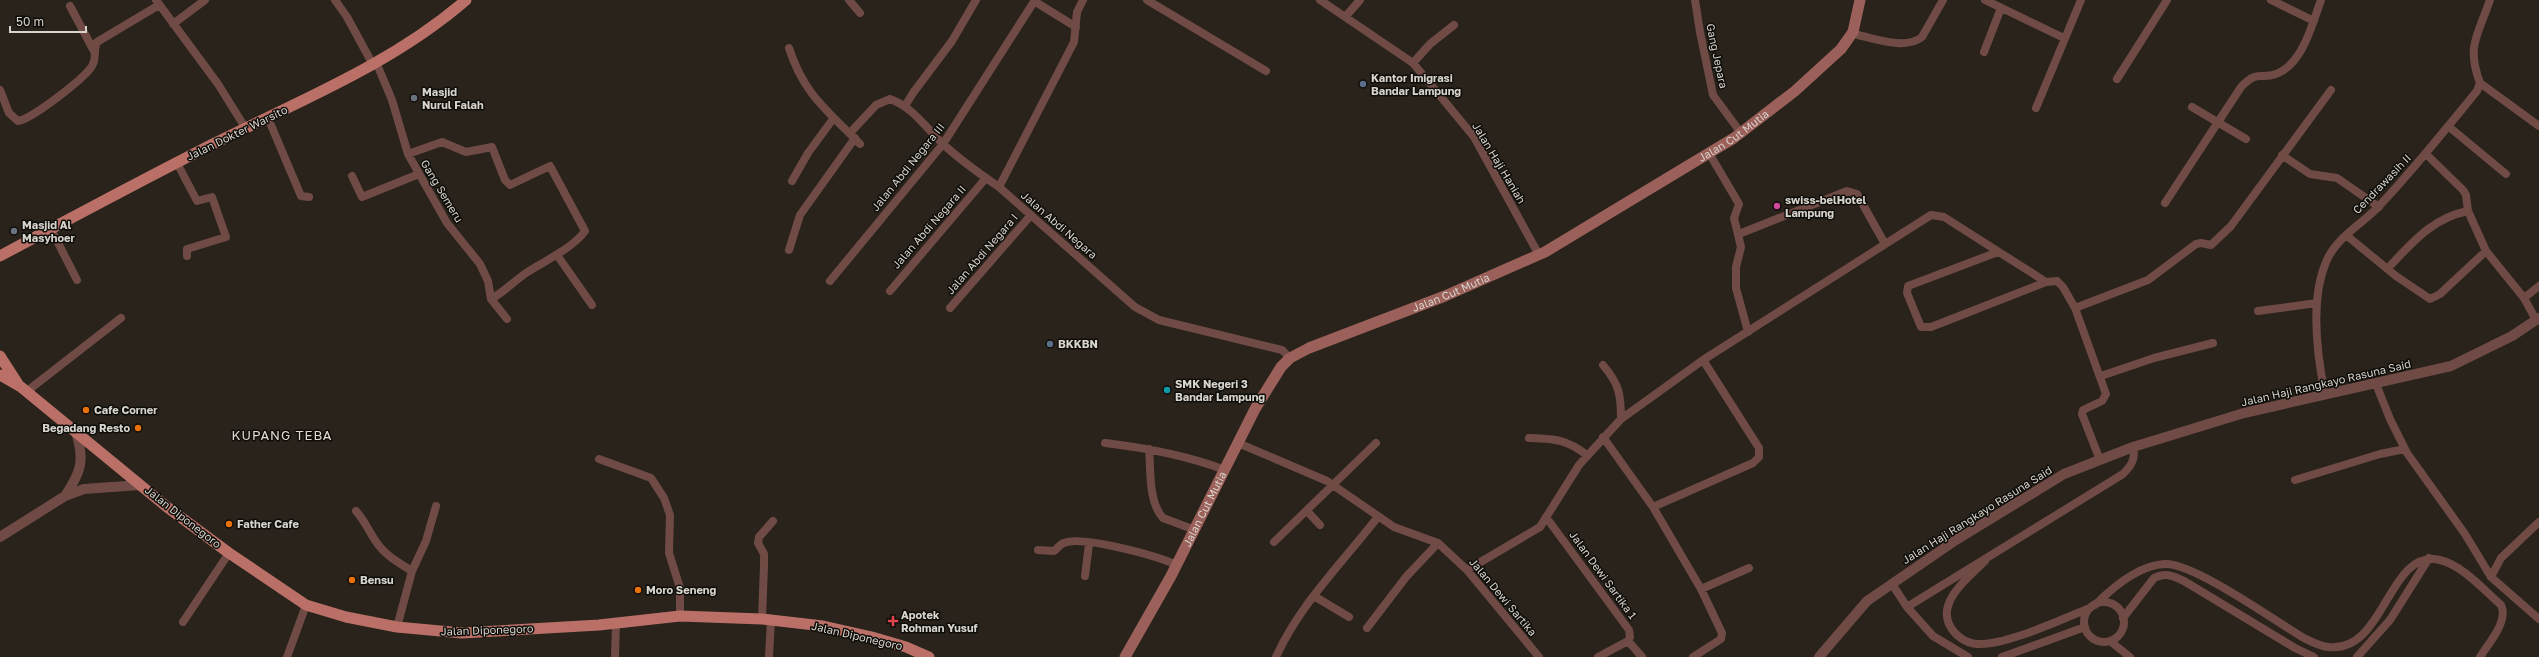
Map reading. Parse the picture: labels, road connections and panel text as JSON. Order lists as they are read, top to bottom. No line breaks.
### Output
{"streets":{"main road":["Jalan Dokter Warsito","Jalan Cut Mutia","Jalan Diponegoro"],"street":["Gang Jepara","Jalan Haji Haniah","Jalan Abdi Negara III","Cendrawasih II","Gang Semeru","Jalan Abdi Negara","Jalan Abdi Negara II","Jalan Abdi Negara I","Jalan Haji Rangkayo Rasuna Said","Jalan Dewi Sartika 1","Jalan Dewi Sartika"]},"crossings":[["Gang Jepara","Jalan Cut Mutia"],["Jalan Dokter Warsito","Gang Semeru"],["Jalan Cut Mutia","Jalan Haji Haniah"],["Jalan Cut Mutia","Jalan Abdi Negara"],["Jalan Cut Mutia","Jalan Dewi Sartika"],["Jalan Abdi Negara III","Jalan Abdi Negara"],["Cendrawasih II","Jalan Haji Rangkayo Rasuna Said"],["Jalan Abdi Negara","Jalan Abdi Negara II"],["Jalan Abdi Negara","Jalan Abdi Negara I"]],"districts":["KUPANG TEBA"],"places":{"other":["Kantor Imigrasi Bandar Lampung","Masjid Nurul Falah","swiss-belHotel Lampung","Masjid Al Masyhoer","BKKBN","SMK Negeri 3 Bandar Lampung","Cafe Corner","Begadang Resto","Father Cafe","Bensu","Moro Seneng"],"health":["Apotek Rohman Yusuf"]},"scale_bar":"50 m"}
